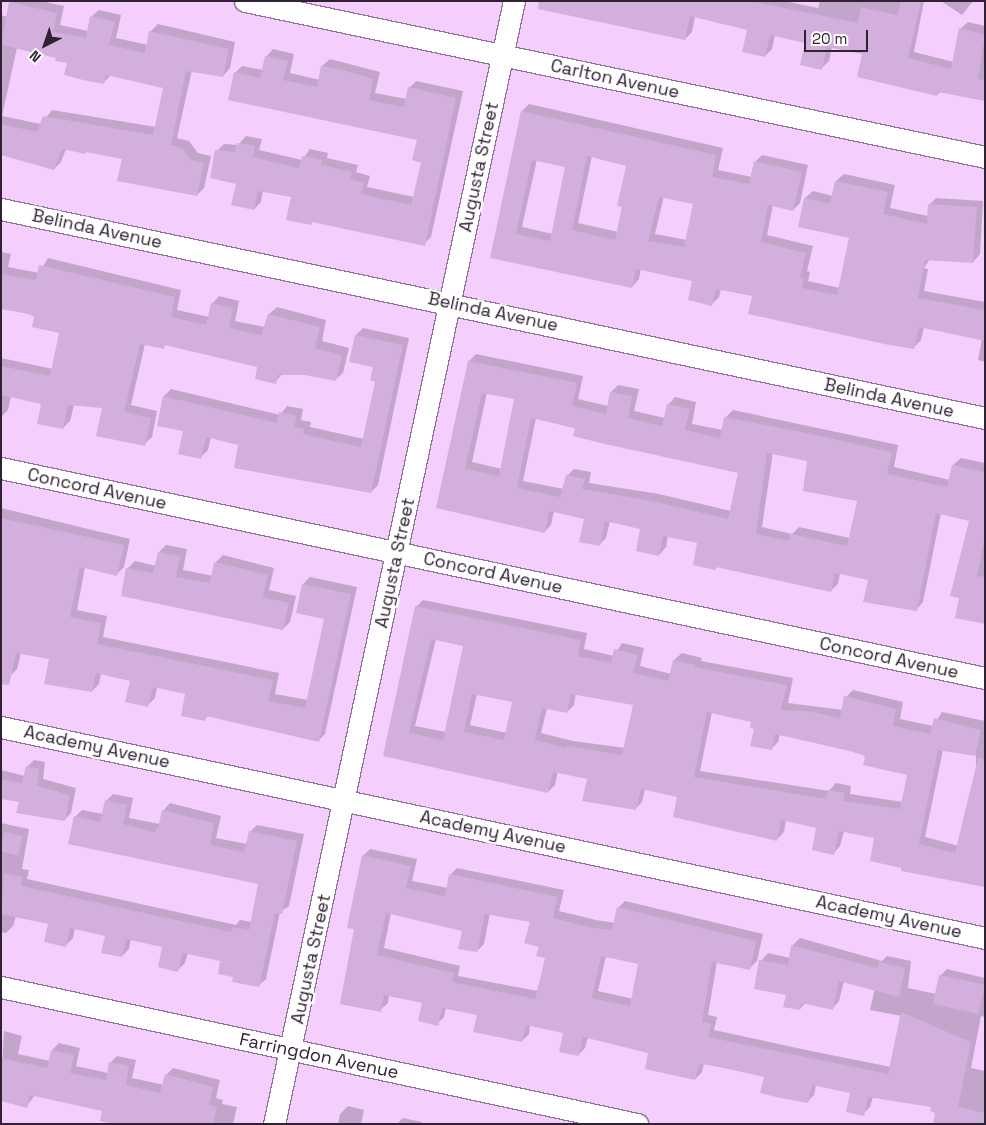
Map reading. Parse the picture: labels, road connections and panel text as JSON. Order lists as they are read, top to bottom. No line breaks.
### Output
{"streets":{"street":["Carlton Avenue","Augusta Street","Belinda Avenue","Concord Avenue","Academy Avenue","Farringdon Avenue"]},"crossings":[["Carlton Avenue","Augusta Street"],["Augusta Street","Belinda Avenue"],["Augusta Street","Concord Avenue"],["Augusta Street","Academy Avenue"],["Augusta Street","Farringdon Avenue"]],"scale_bar":"20 m","north":"bottom left"}
